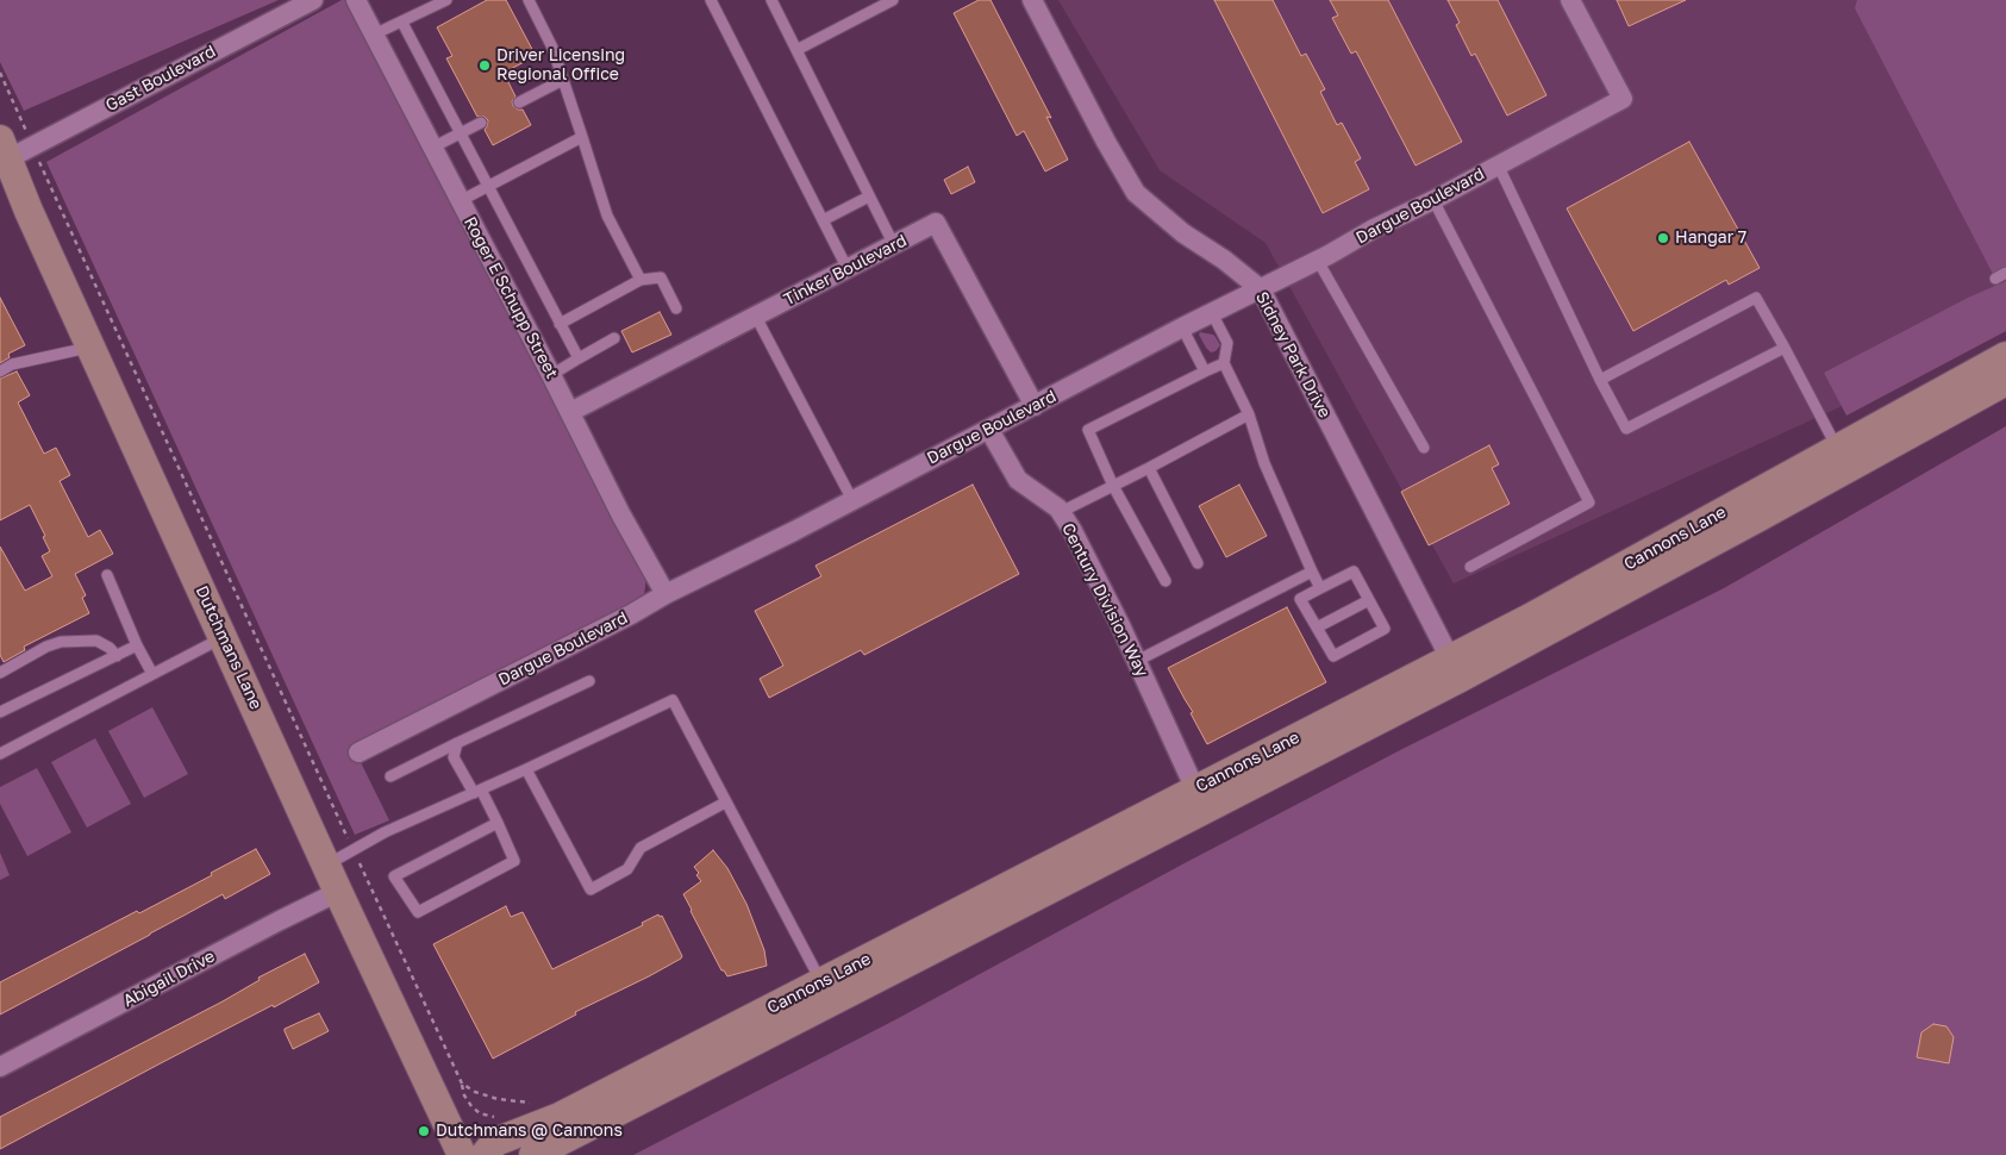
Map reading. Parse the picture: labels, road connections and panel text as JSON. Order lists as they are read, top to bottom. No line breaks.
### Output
{"streets":{"main road":["Cannons Lane","Dutchmans Lane"],"street":["Gast Boulevard","Dargue Boulevard","Tinker Boulevard","Roger E Schupp Street","Sidney Park Drive","Century Division Way","Abigail Drive"]},"crossings":[["Gast Boulevard","Dutchmans Lane"],["Dargue Boulevard","Tinker Boulevard"],["Dargue Boulevard","Roger E Schupp Street"],["Dargue Boulevard","Sidney Park Drive"],["Dargue Boulevard","Century Division Way"],["Tinker Boulevard","Roger E Schupp Street"],["Sidney Park Drive","Cannons Lane"],["Cannons Lane","Century Division Way"],["Dutchmans Lane","Abigail Drive"]],"places":["Driver Licensing Regional Office","Hangar 7","Dutchmans @ Cannons"]}
